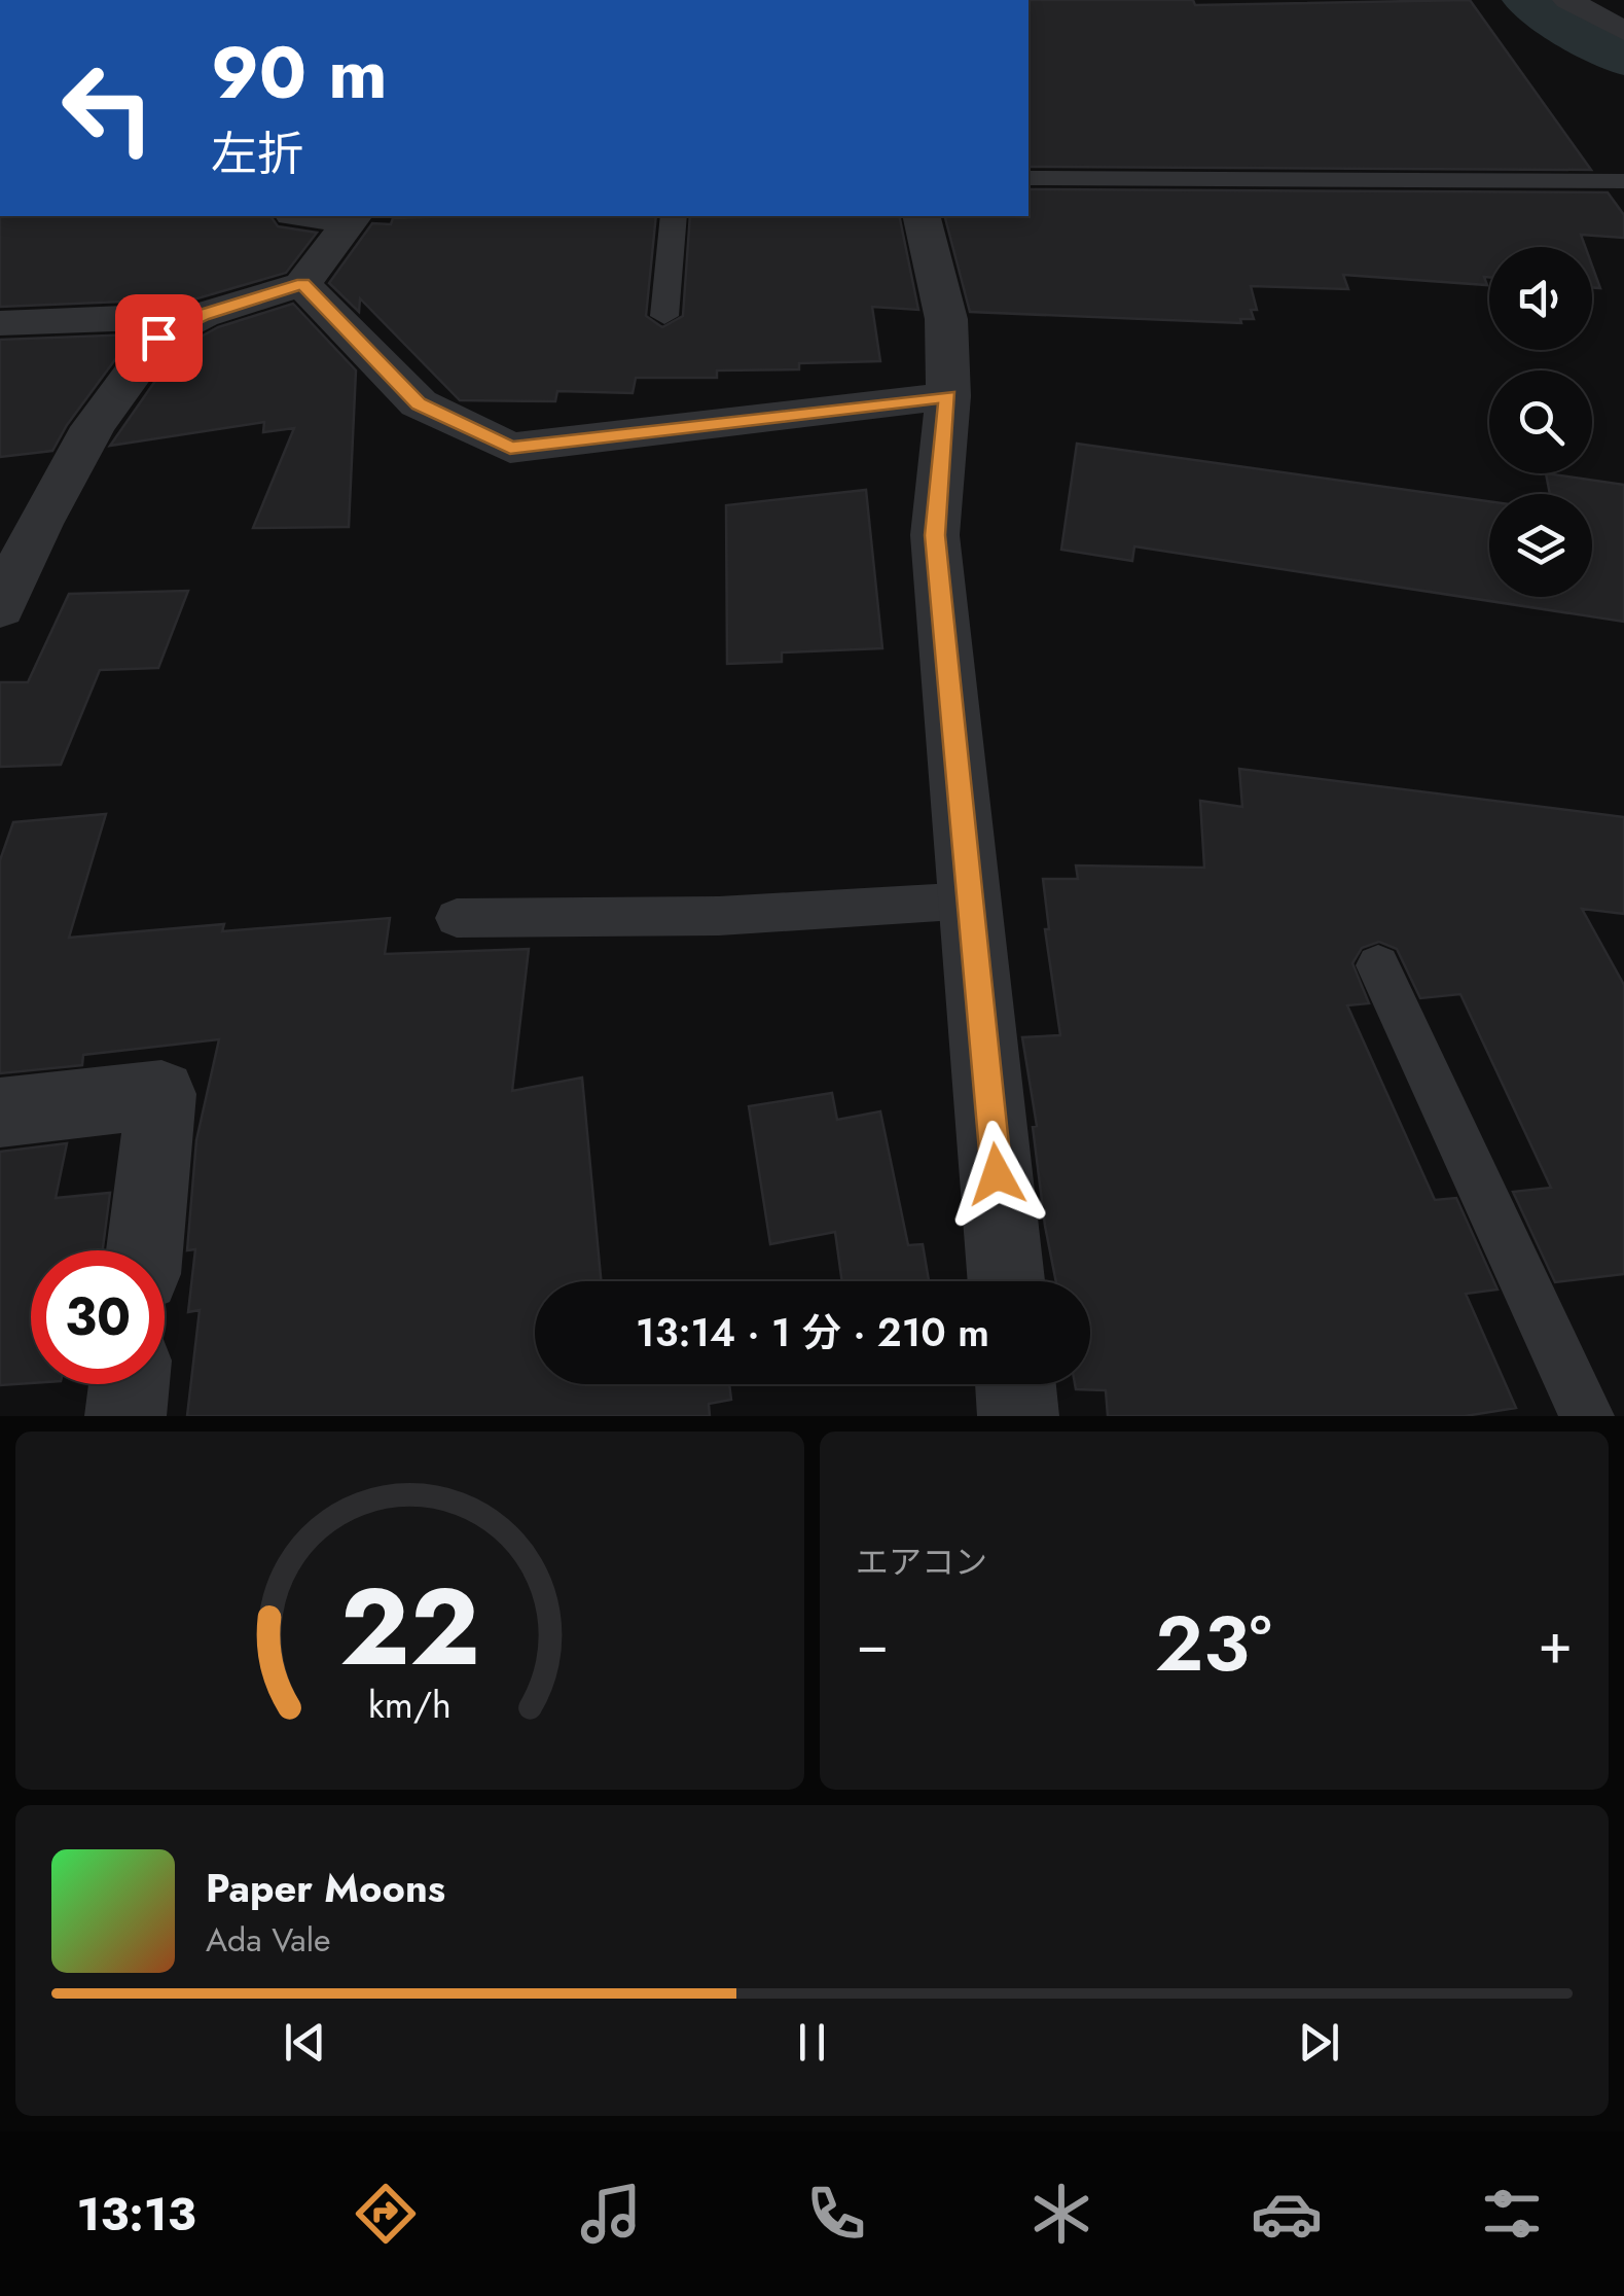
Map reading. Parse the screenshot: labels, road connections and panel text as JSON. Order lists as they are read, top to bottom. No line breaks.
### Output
{"page":{"turn":["90 m","左折"],"limit":"30","trip":"13:14 · 1 分 · 210 m","tile":"エアコン","heat":["−","23°","+"],"song":["Paper Moons","Ada Vale"],"tabs":"13:13","gauge":["22","km/h"]}}
